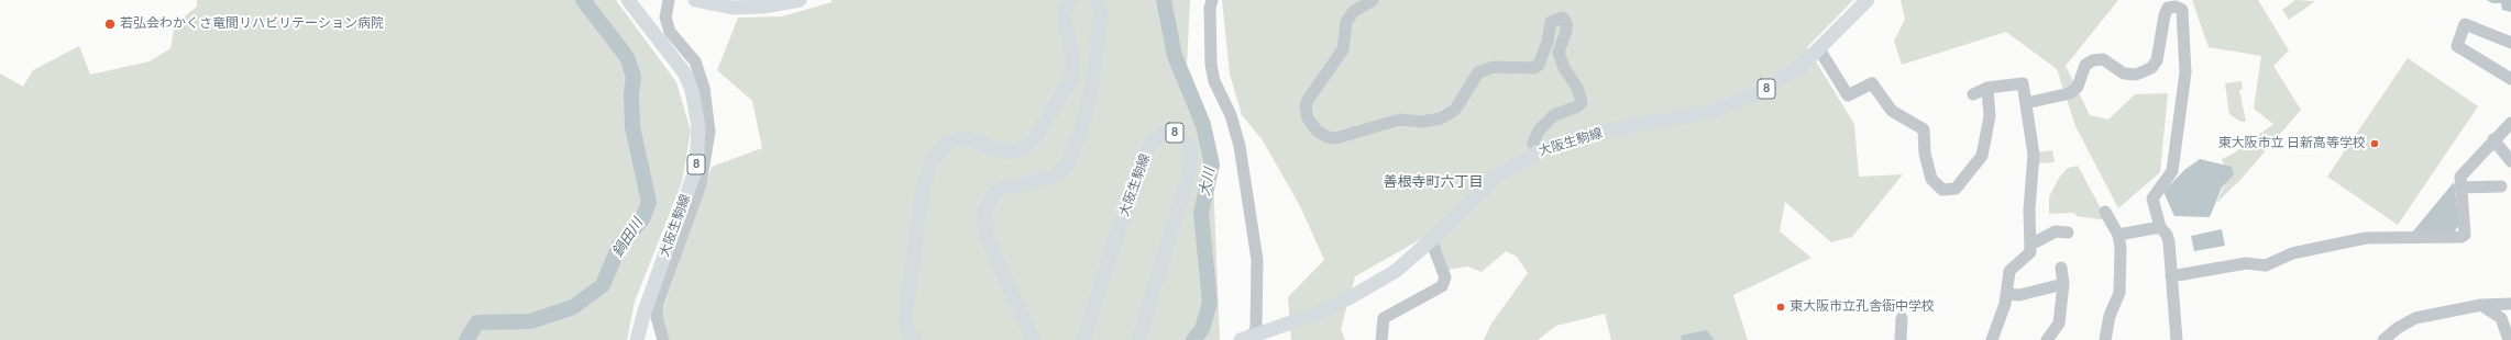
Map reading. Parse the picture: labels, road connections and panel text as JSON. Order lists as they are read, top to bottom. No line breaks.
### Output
{"streets":{"main road":["8","大阪生駒線"]},"districts":["善根寺町六丁目"],"water":["大川","鍋田川"],"places":["若弘会わかくさ竜間リハビリテーション病院","東大阪市立 日新高等学校","東大阪市立孔舎衙中学校"]}
